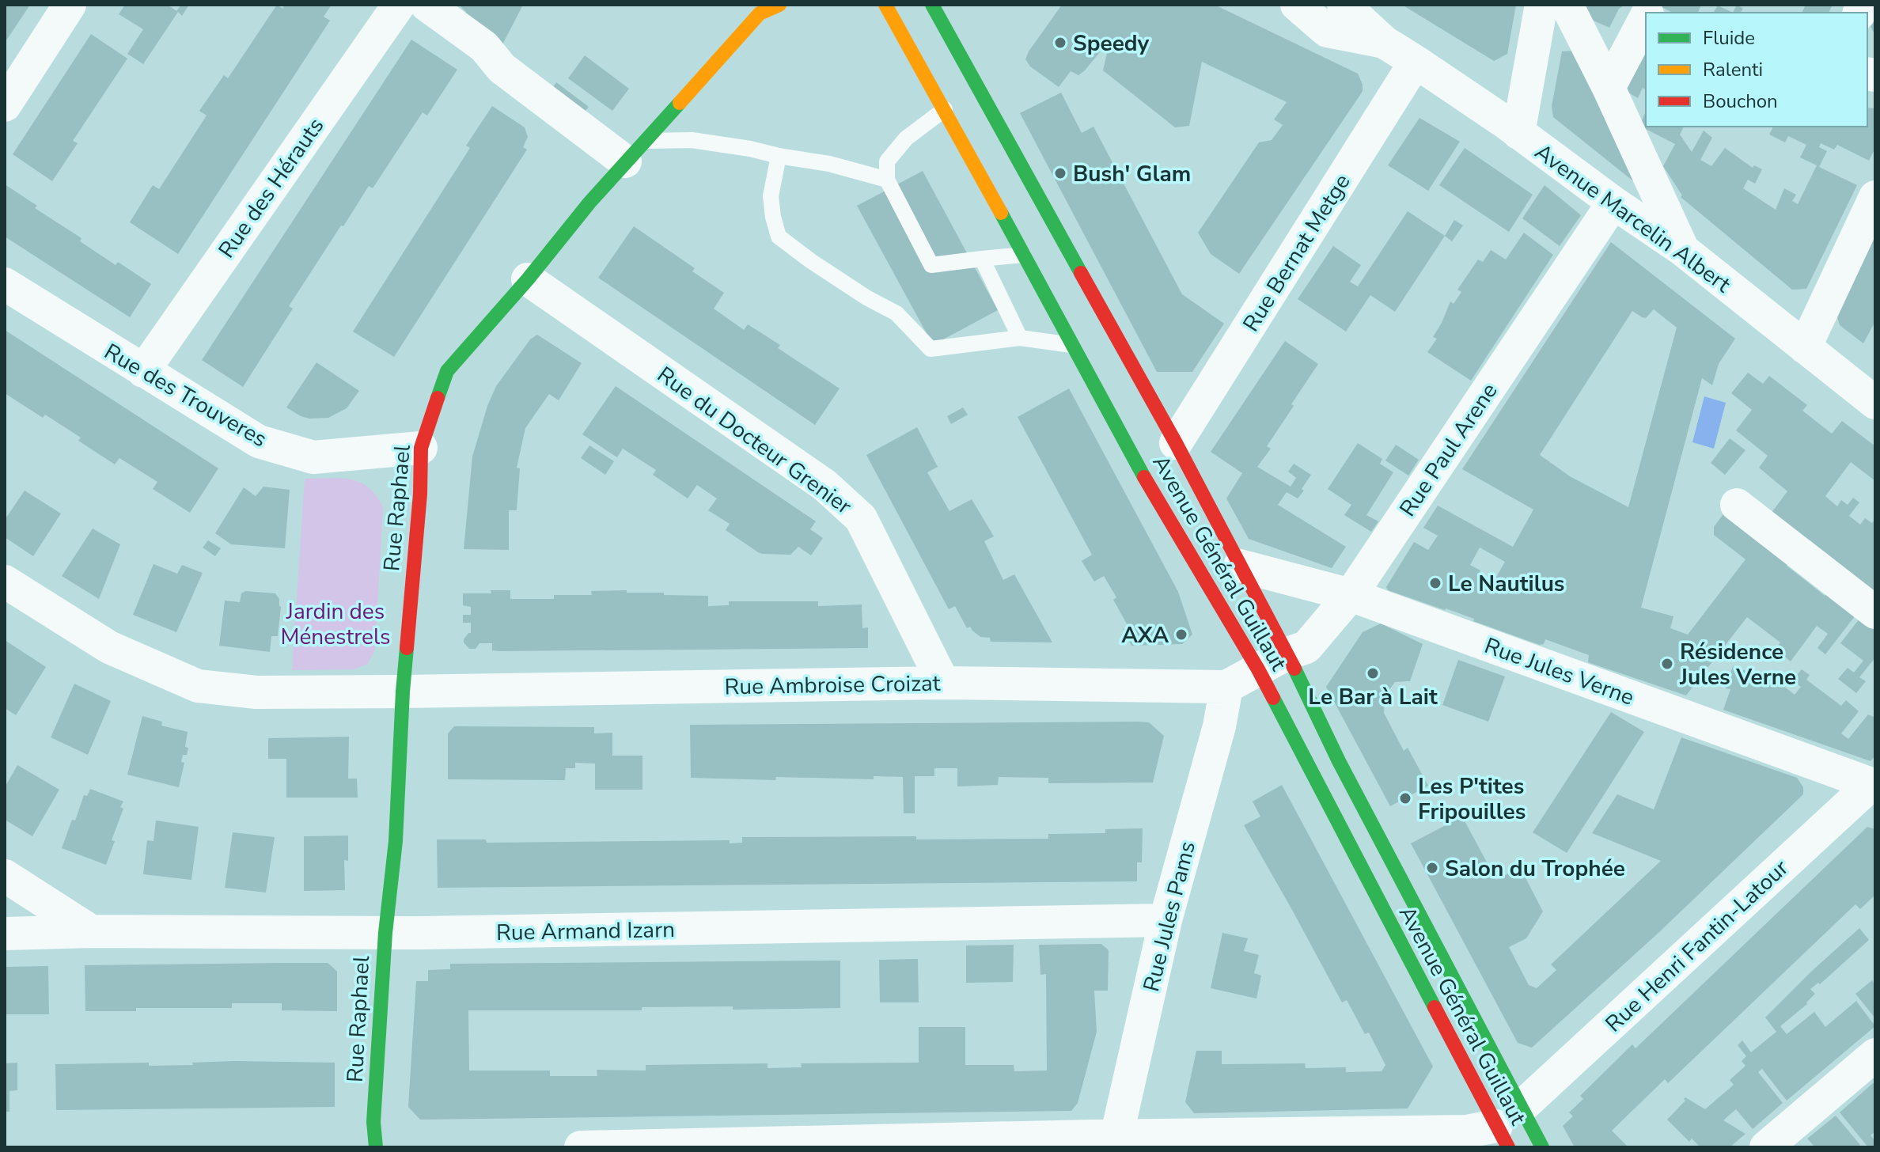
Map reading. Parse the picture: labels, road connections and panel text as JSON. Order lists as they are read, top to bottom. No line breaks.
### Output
{"streets":{"main road":["Rue Raphael","Avenue Général Guillaut"],"street":["Rue des Hérauts","Avenue Marcelin Albert","Rue Bernat Metge","Rue des Trouveres","Rue du Docteur Grenier","Rue Paul Arene","Rue Jules Verne","Rue Ambroise Croizat","Rue Jules Pams","Rue Armand Izarn","Rue Henri Fantin-Latour"]},"crossings":[["Rue des Hérauts","Rue des Trouveres"],["Avenue Marcelin Albert","Rue Bernat Metge"],["Avenue Marcelin Albert","Rue Paul Arene"],["Rue Bernat Metge","Avenue Général Guillaut"],["Rue des Trouveres","Rue Raphael"],["Rue du Docteur Grenier","Rue Raphael"],["Rue du Docteur Grenier","Rue Ambroise Croizat"],["Rue Paul Arene","Avenue Général Guillaut"],["Rue Paul Arene","Rue Jules Verne"],["Rue Paul Arene","Rue Ambroise Croizat"],["Rue Raphael","Rue Ambroise Croizat"],["Rue Raphael","Rue Armand Izarn"],["Avenue Général Guillaut","Rue Jules Verne"],["Avenue Général Guillaut","Rue Ambroise Croizat"],["Avenue Général Guillaut","Rue Henri Fantin-Latour"],["Rue Jules Verne","Rue Henri Fantin-Latour"],["Rue Ambroise Croizat","Rue Jules Pams"],["Rue Jules Pams","Rue Armand Izarn"]],"parks":["Jardin des Ménestrels"],"places":["Speedy","Bush' Glam","Le Nautilus","AXA","Résidence Jules Verne","Le Bar à Lait","Les P'tites Fripouilles","Salon du Trophée"],"legend":["Fluide","Ralenti","Bouchon"]}
